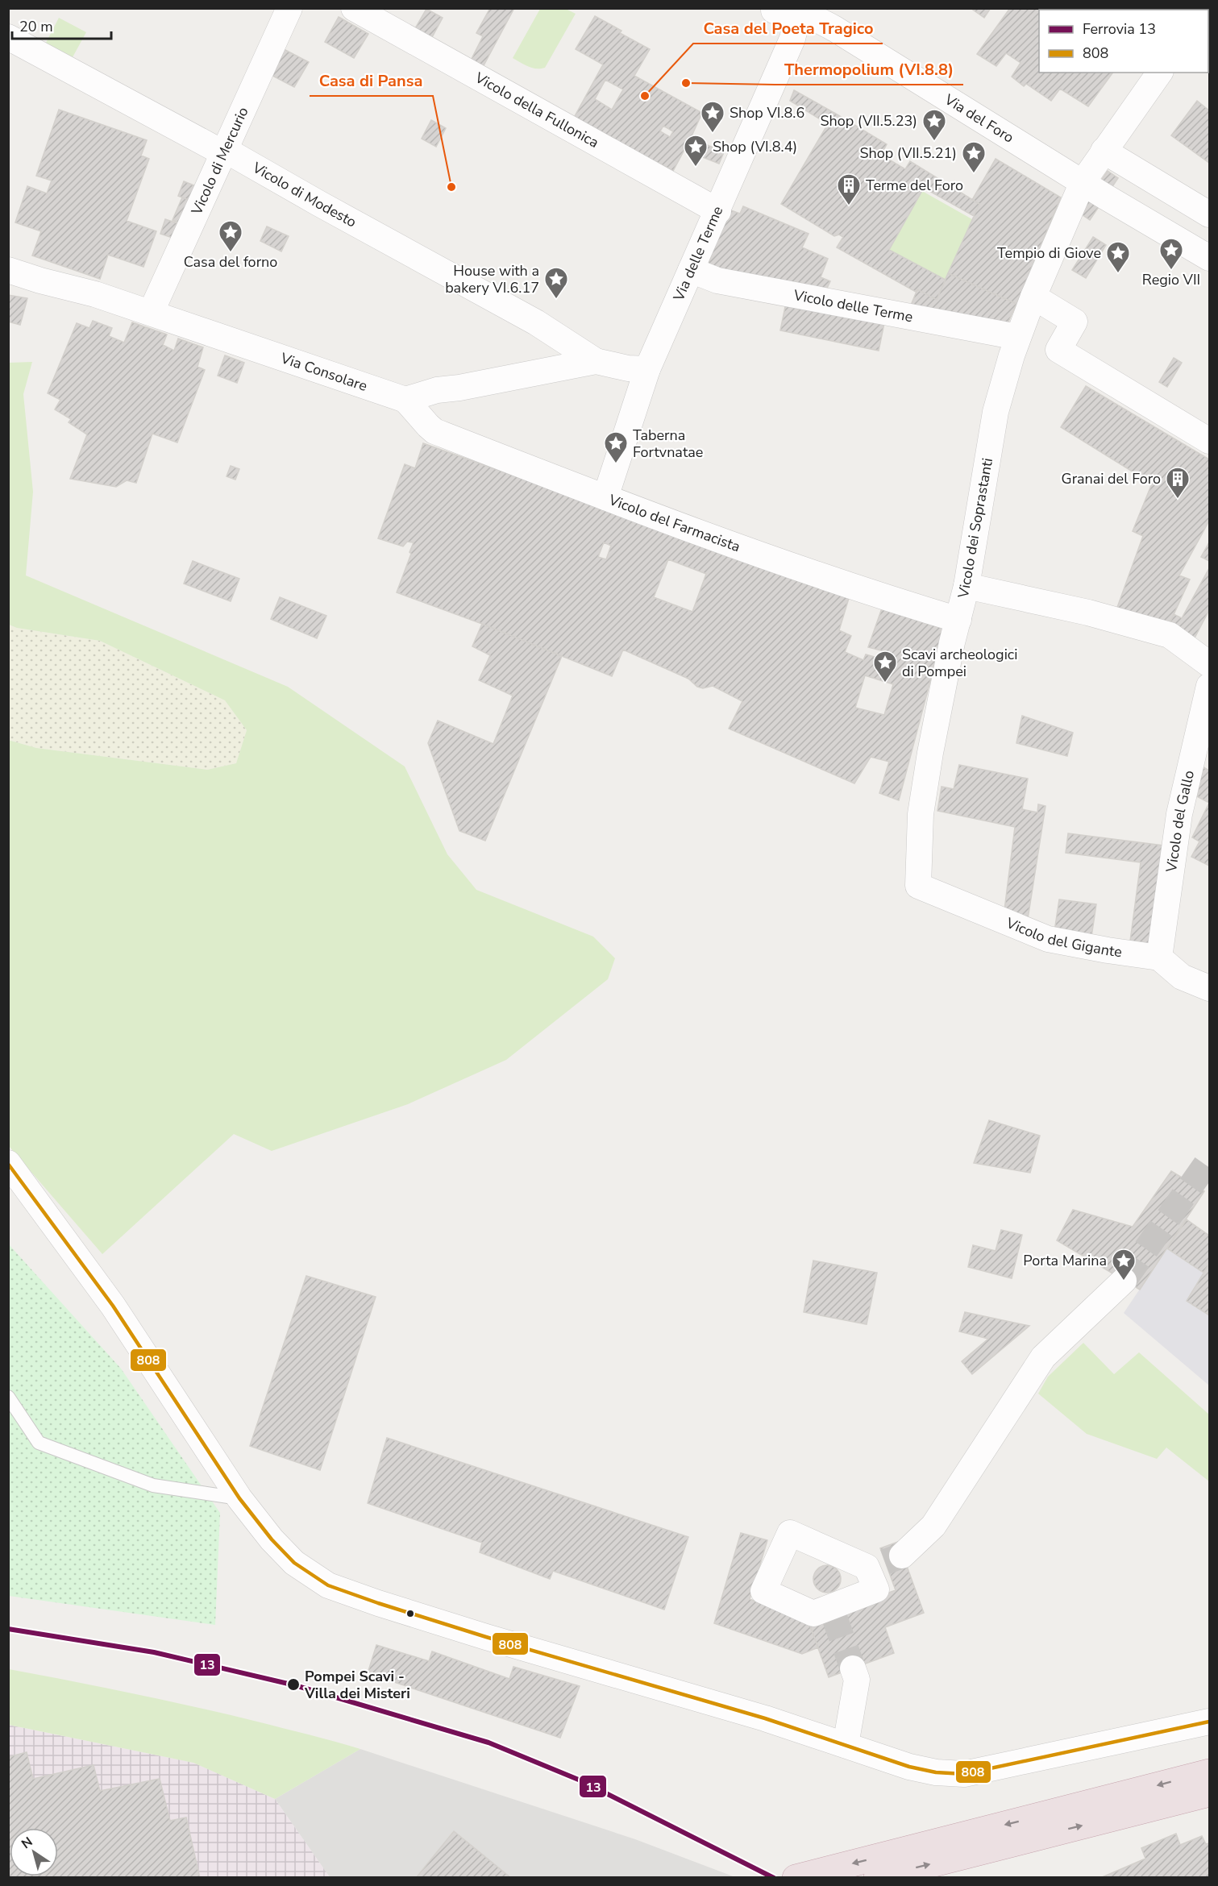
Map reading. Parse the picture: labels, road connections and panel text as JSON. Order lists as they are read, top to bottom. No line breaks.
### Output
{"streets":{"street":["Vicolo della Fullonica","Via del Foro","Vicolo di Mercurio","Vicolo di Modesto","Via delle Terme","Vicolo delle Terme","Via Consolare","Vicolo del Farmacista","Vicolo dei Soprastanti","Vicolo del Gallo","Vicolo del Gigante"]},"crossings":[["Vicolo della Fullonica","Via delle Terme"],["Via del Foro","Via delle Terme"],["Via del Foro","Vicolo dei Soprastanti"],["Vicolo di Mercurio","Vicolo di Modesto"],["Vicolo di Mercurio","Via Consolare"],["Via delle Terme","Vicolo delle Terme"],["Via delle Terme","Vicolo del Farmacista"],["Vicolo delle Terme","Vicolo dei Soprastanti"],["Via Consolare","Vicolo del Farmacista"],["Vicolo del Farmacista","Vicolo dei Soprastanti"],["Vicolo dei Soprastanti","Vicolo del Gigante"],["Vicolo del Gallo","Vicolo del Gigante"]],"places":{"other":["Thermopolium (VI.8.8)","Casa del Poeta Tragico","Casa di Pansa","Pompei Scavi - Villa dei Misteri"],"place":["Shop VI.8.6","Shop (VII.5.23)","Shop (VI.8.4)","Shop (VII.5.21)","Casa del forno","Regio VII","Tempio di Giove","House with a bakery VI.6.17","Taberna Fortvnatae","Scavi archeologici di Pompei","Porta Marina"],"building":["Terme del Foro","Granai del Foro"]},"lines":["transit line 808","rail line 13"],"legend":["Ferrovia 13","808"],"scale_bar":"20 m","north":"top left"}
